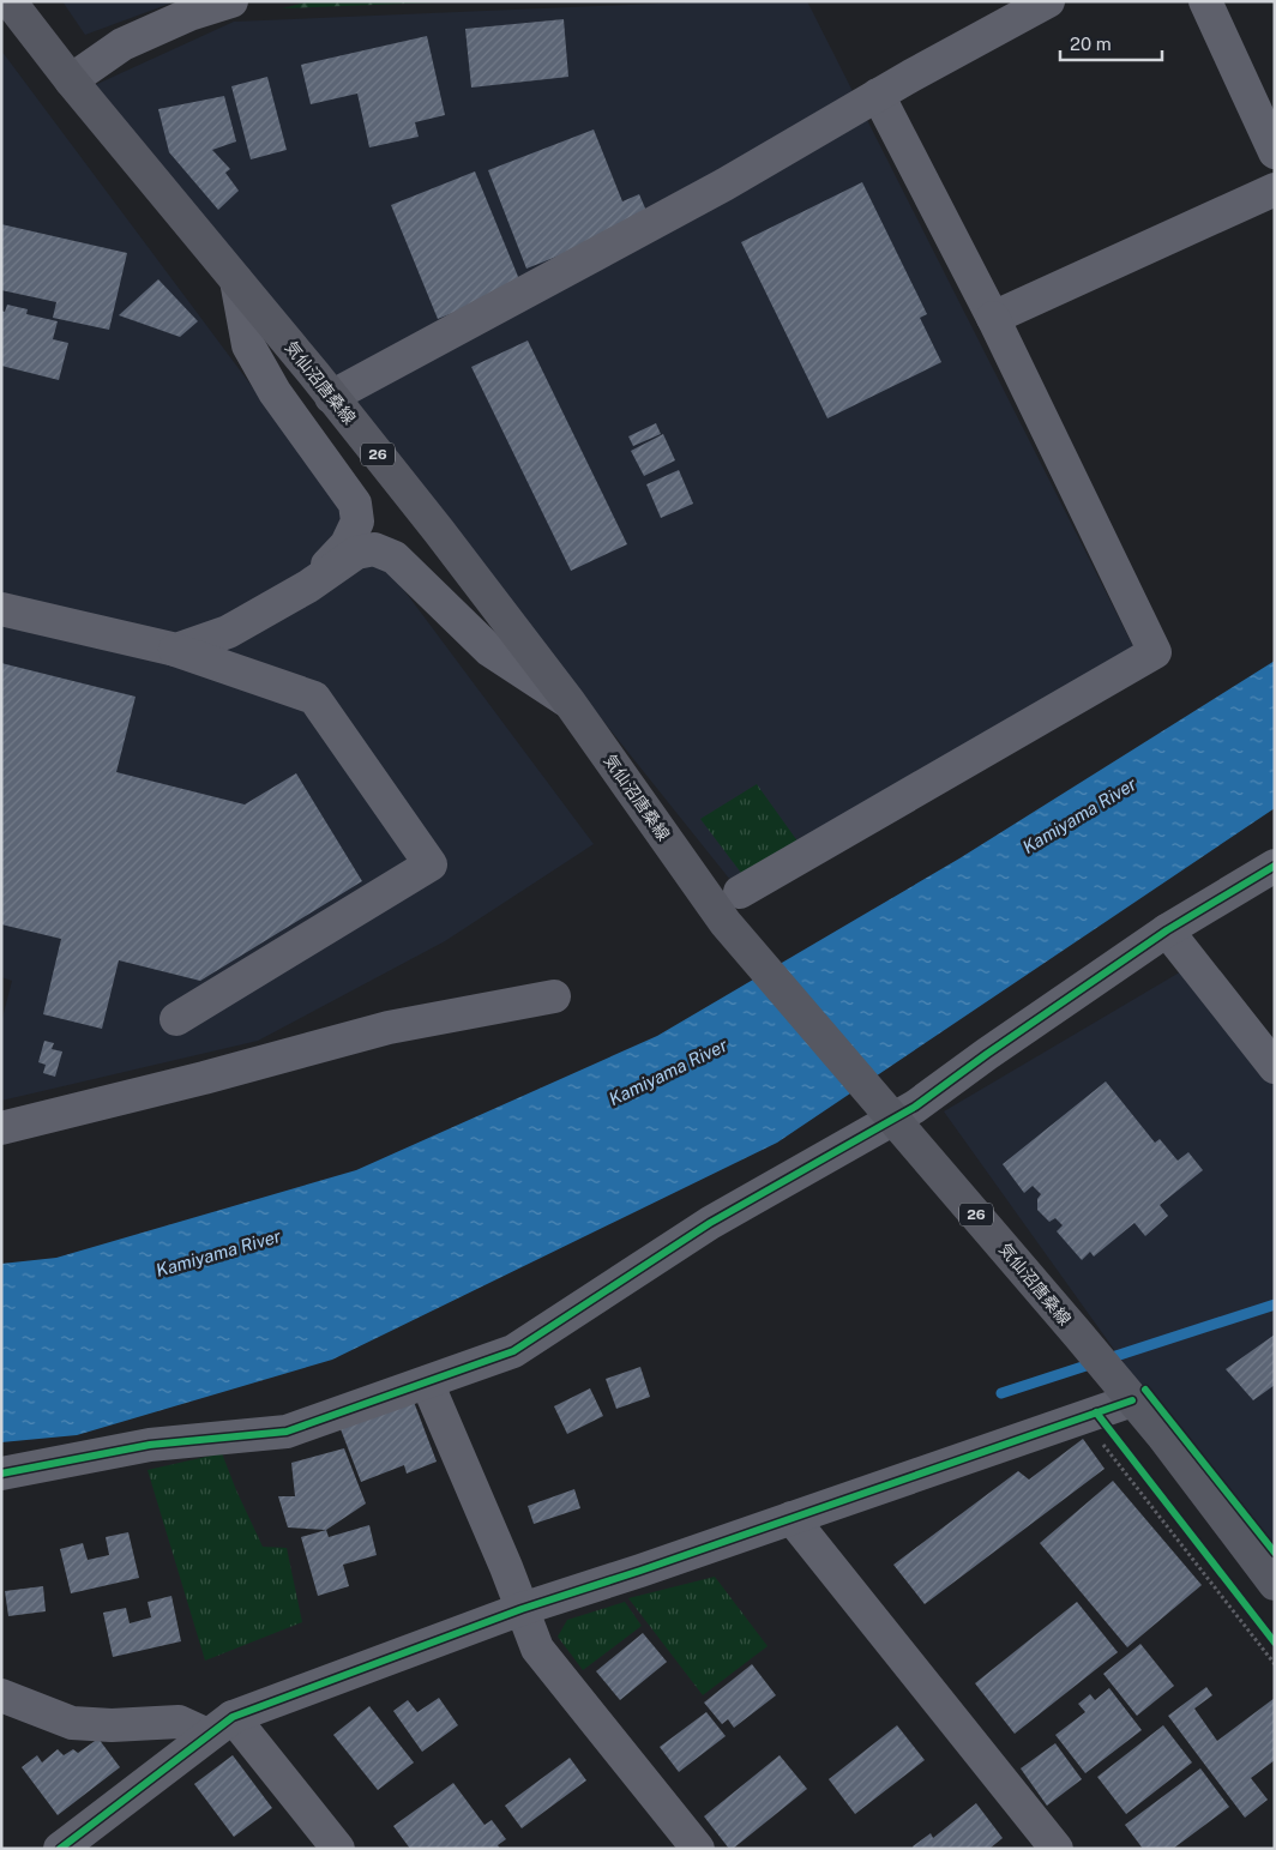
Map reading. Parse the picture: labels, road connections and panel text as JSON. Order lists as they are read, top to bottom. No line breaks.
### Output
{"streets":{"main road":["気仙沼唐桑線","26"]},"water":["Kamiyama River"],"scale_bar":"20 m"}
